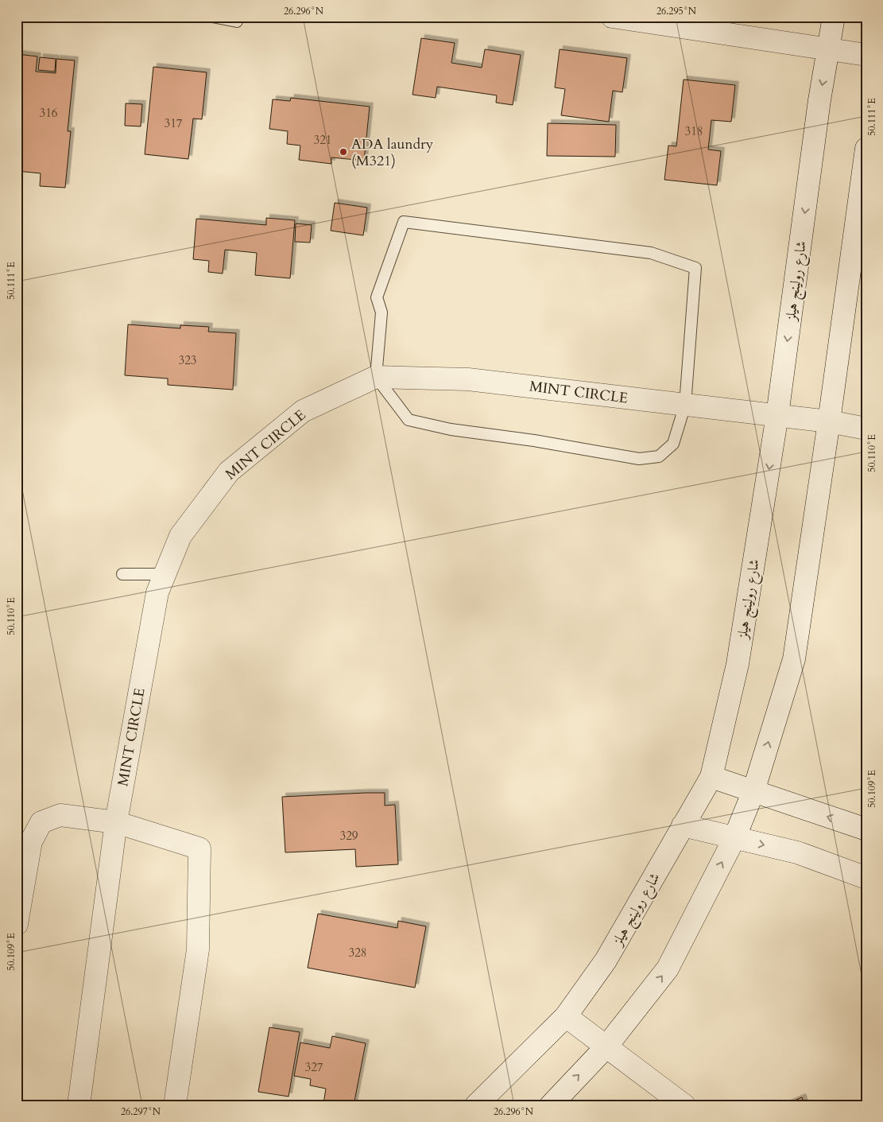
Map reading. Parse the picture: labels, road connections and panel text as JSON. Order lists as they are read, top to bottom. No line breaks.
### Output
{"streets":{"main road":["شارع رولينج هيلز","MINT CIRCLE"]},"crossings":[["شارع رولينج هيلز","MINT CIRCLE"]],"places":["ADA laundry (M321)"],"house_numbers":["316","317","318","321","323","329","328","327"],"coordinates":["26.296°N","26.295°N","50.111°E","50.110°E","50.109°E","26.297°N"]}
